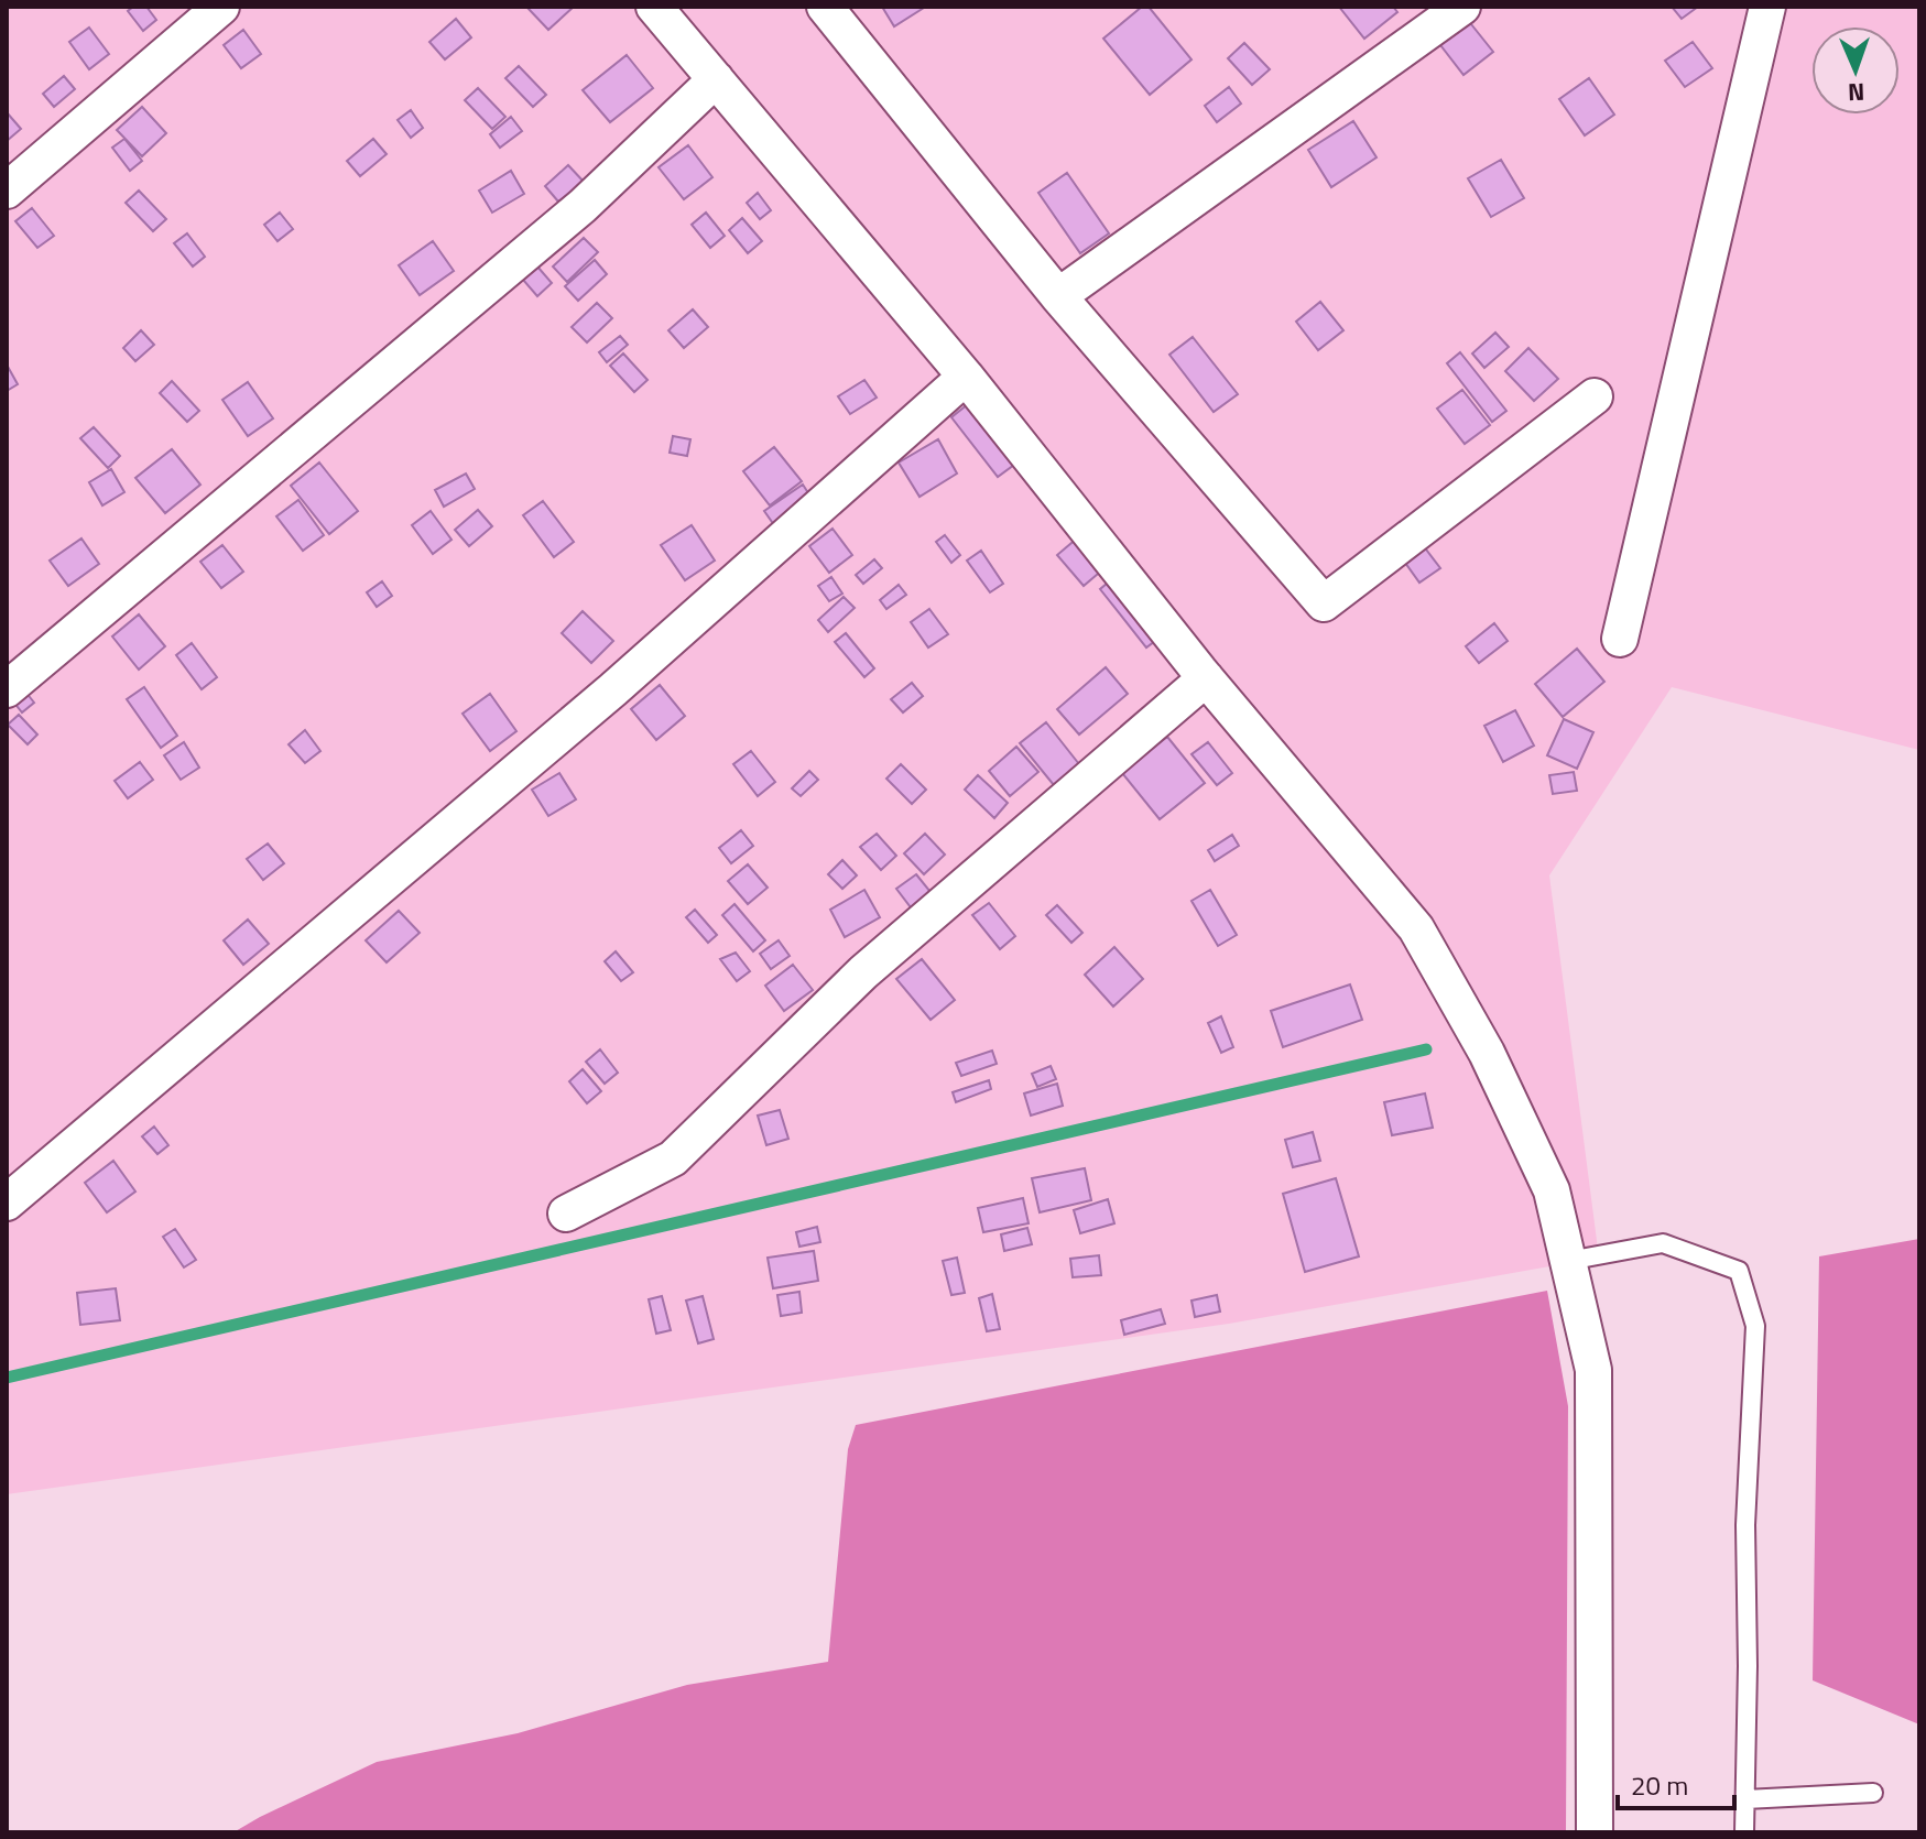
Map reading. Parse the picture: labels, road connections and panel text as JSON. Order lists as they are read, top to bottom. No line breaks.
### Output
{"scale_bar":"20 m","north":"bottom"}
